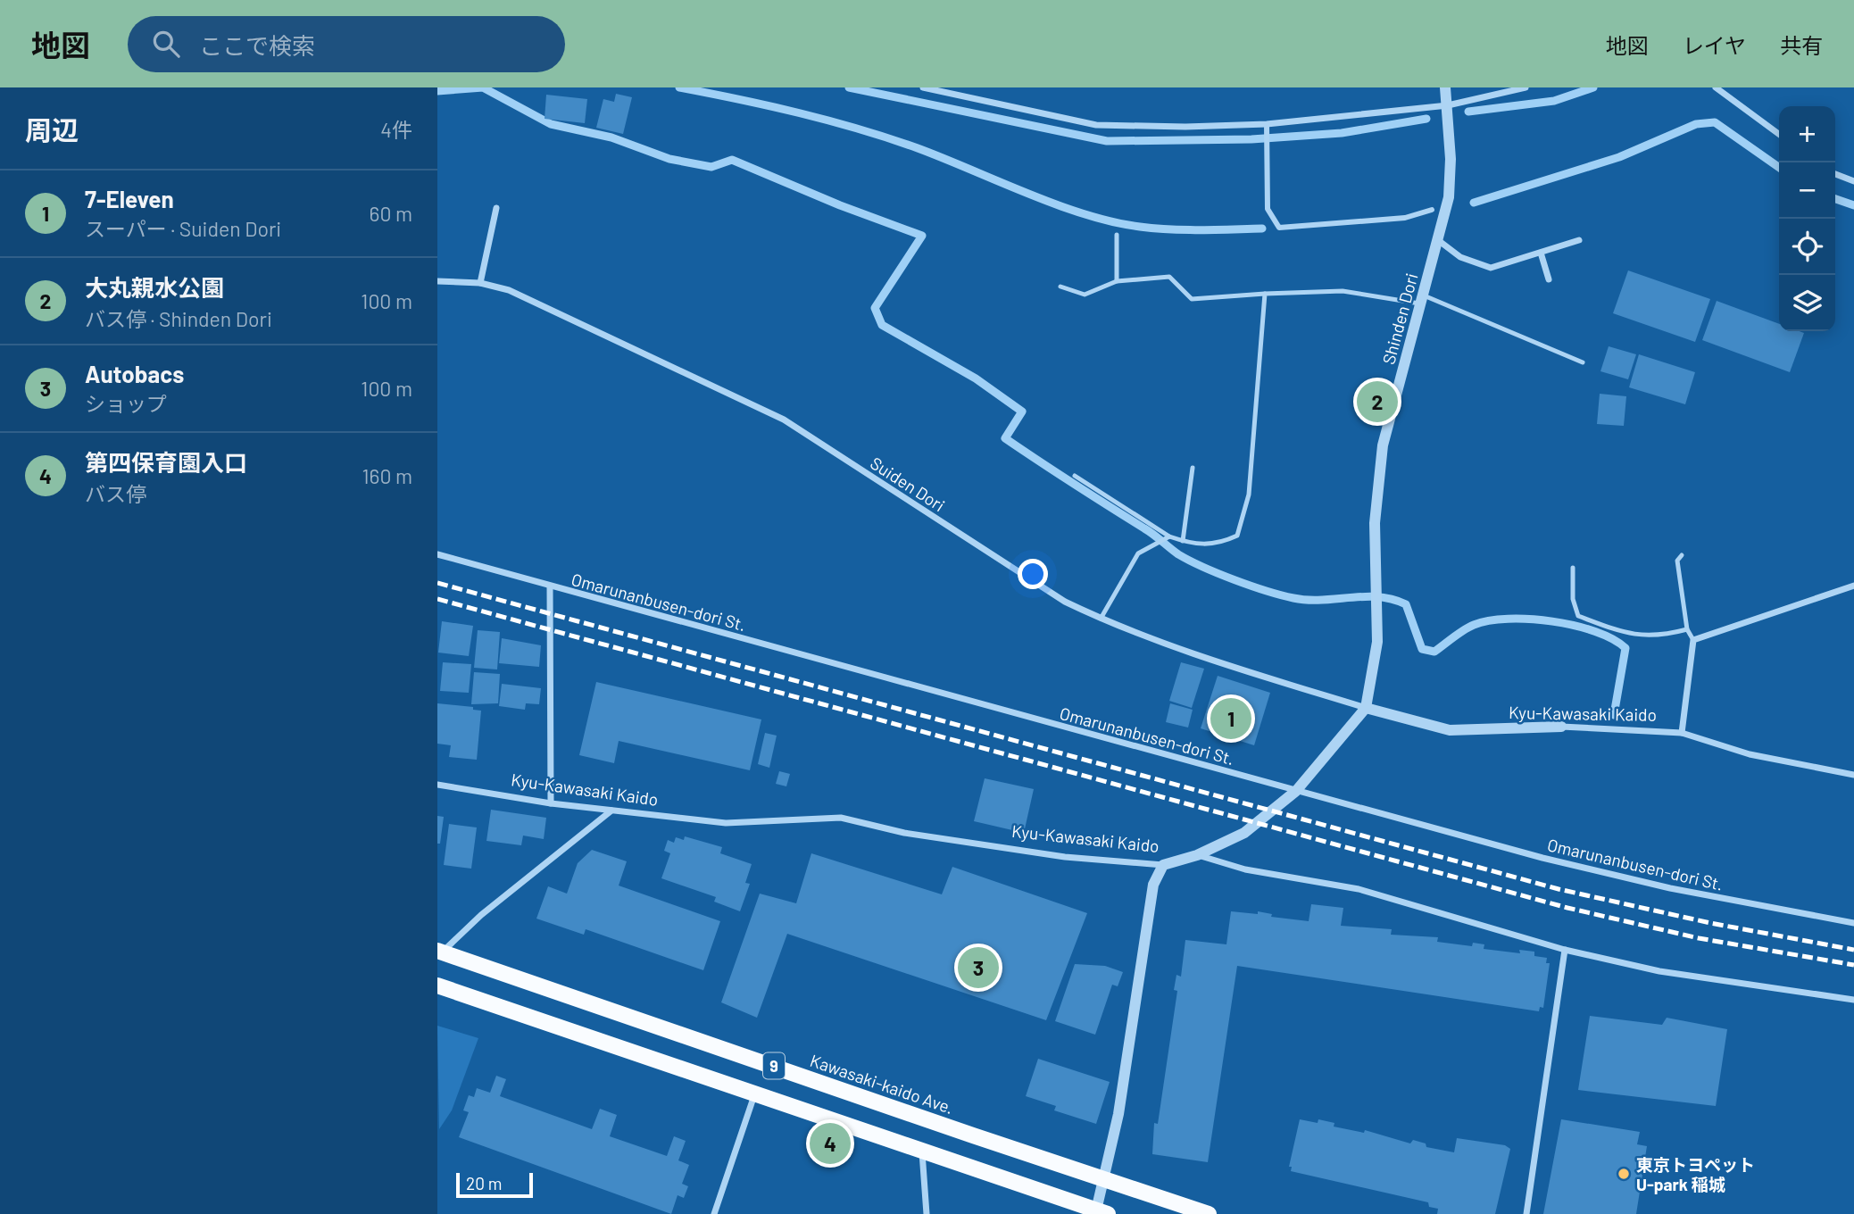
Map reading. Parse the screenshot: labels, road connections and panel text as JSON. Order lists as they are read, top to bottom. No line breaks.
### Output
{"streets":{"main road":["9","Kawasaki-kaido Ave."],"street":["Shinden Dori","Suiden Dori","Omarunanbusen-dori St.","Kyu-Kawasaki Kaido"]},"crossings":[["Shinden Dori","Suiden Dori"],["Shinden Dori","Kyu-Kawasaki Kaido"],["Suiden Dori","Kyu-Kawasaki Kaido"],["Omarunanbusen-dori St.","Kyu-Kawasaki Kaido"]],"places":["東京トヨペット U-park 稲城"],"scale_bar":"20 m","page":{"header":"地図","search":"ここで検索","nav":["地図","レイヤ","共有"],"heading":["周辺","4件"],"map_buttons":["+","−"],"list":[{"mark":"1","name":"7-Eleven","note":"スーパー · Suiden Dori","value":"60 m"},{"mark":"2","name":"大丸親水公園","note":"バス停 · Shinden Dori","value":"100 m"},{"mark":"3","name":"Autobacs","note":"ショップ","value":"100 m"},{"mark":"4","name":"第四保育園入口","note":"バス停","value":"160 m"}],"pins":["2","1","3","4"],"scale":"20 m"}}
